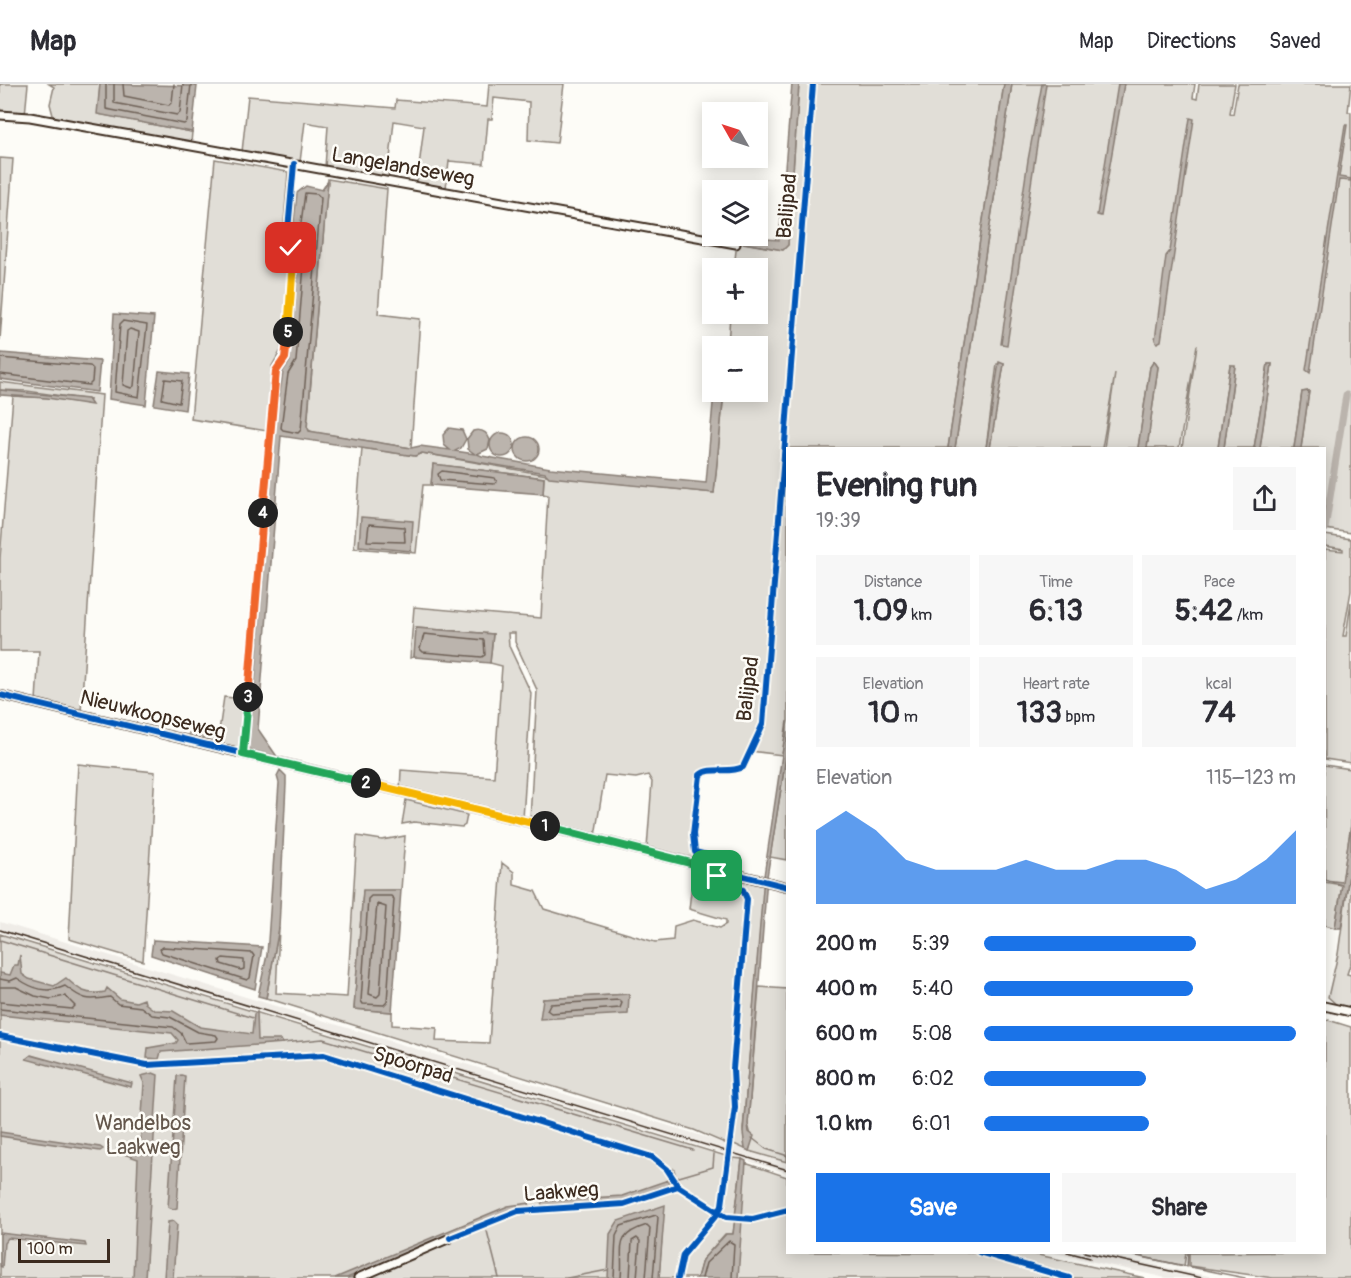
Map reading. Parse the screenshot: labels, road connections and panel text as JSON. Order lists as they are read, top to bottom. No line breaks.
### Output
{"streets":{"street":["Langelandseweg","Nieuwkoopseweg"],"cycle path":["Balijpad","Spoorpad","Laakweg"]},"parks":["Wandelbos Laakweg"],"scale_bar":"100 m","north":"top left","page":{"header":"Map","nav":["Map","Directions","Saved"],"map_buttons":["+","−"],"pins":["5","4","3","2","1"],"heading":["Evening run","19:39"],"stats":[["Distance","1.09 km"],["Time","6:13"],["Pace","5:42 /km"],["Elevation","10 m"],["Heart rate","133 bpm"],["kcal","74"]],"chart":["Elevation","115–123 m"],"list":[{"name":"200 m","note":"5:39"},{"name":"400 m","note":"5:40"},{"name":"600 m","note":"5:08"},{"name":"800 m","note":"6:02"},{"name":"1.0 km","note":"6:01"}],"buttons":["Save","Share"],"scale":"100 m"}}
